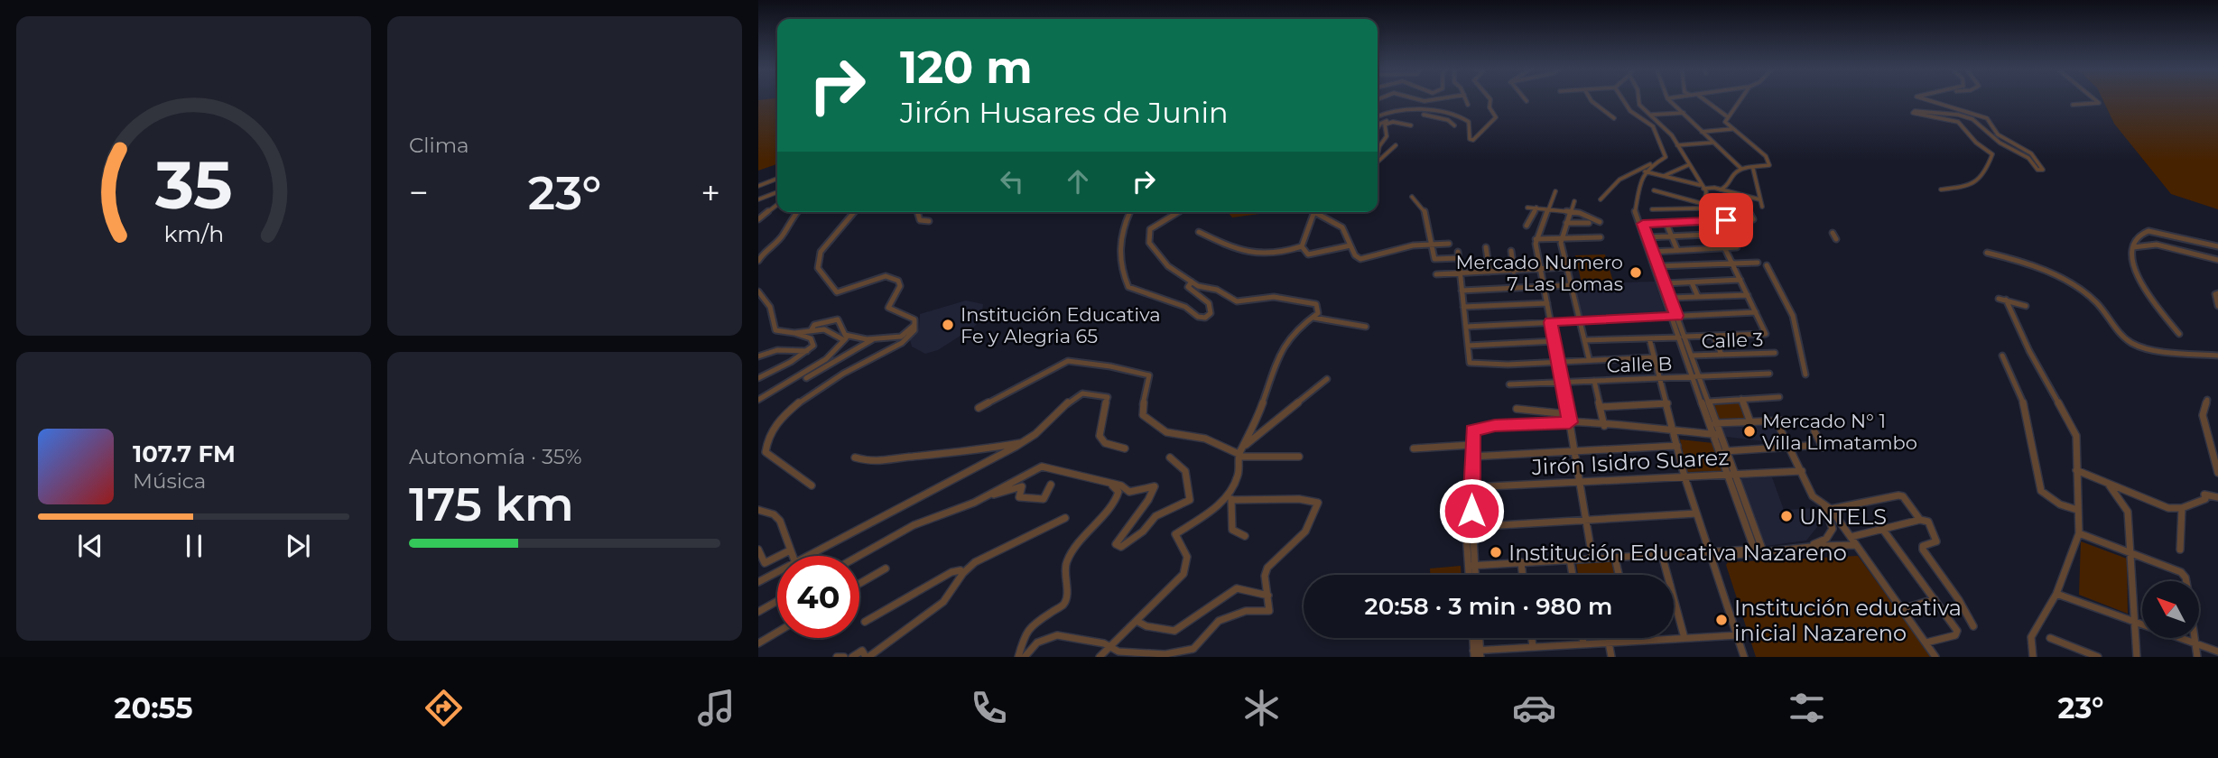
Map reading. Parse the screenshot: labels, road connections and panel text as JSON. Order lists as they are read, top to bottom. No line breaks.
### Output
{"streets":{"street":["Calle 3","Calle B","Jirón Isidro Suarez"]},"places":["Mercado Numero 7 Las Lomas","Institución Educativa Fe y Alegria 65","Mercado N° 1 Villa Limatambo","UNTELS","Institución Educativa Nazareno","Institución educativa inicial Nazareno"],"north":"top left","page":{"tile":["Clima",["Autonomía · 35%","175 km"]],"turn":["120 m","Jirón Husares de Junin"],"heat":["−","23°","+"],"song":["107.7 FM","Música"],"limit":"40","trip":"20:58 · 3 min · 980 m","tabs":["20:55","23°"],"gauge":["35","km/h"]}}
